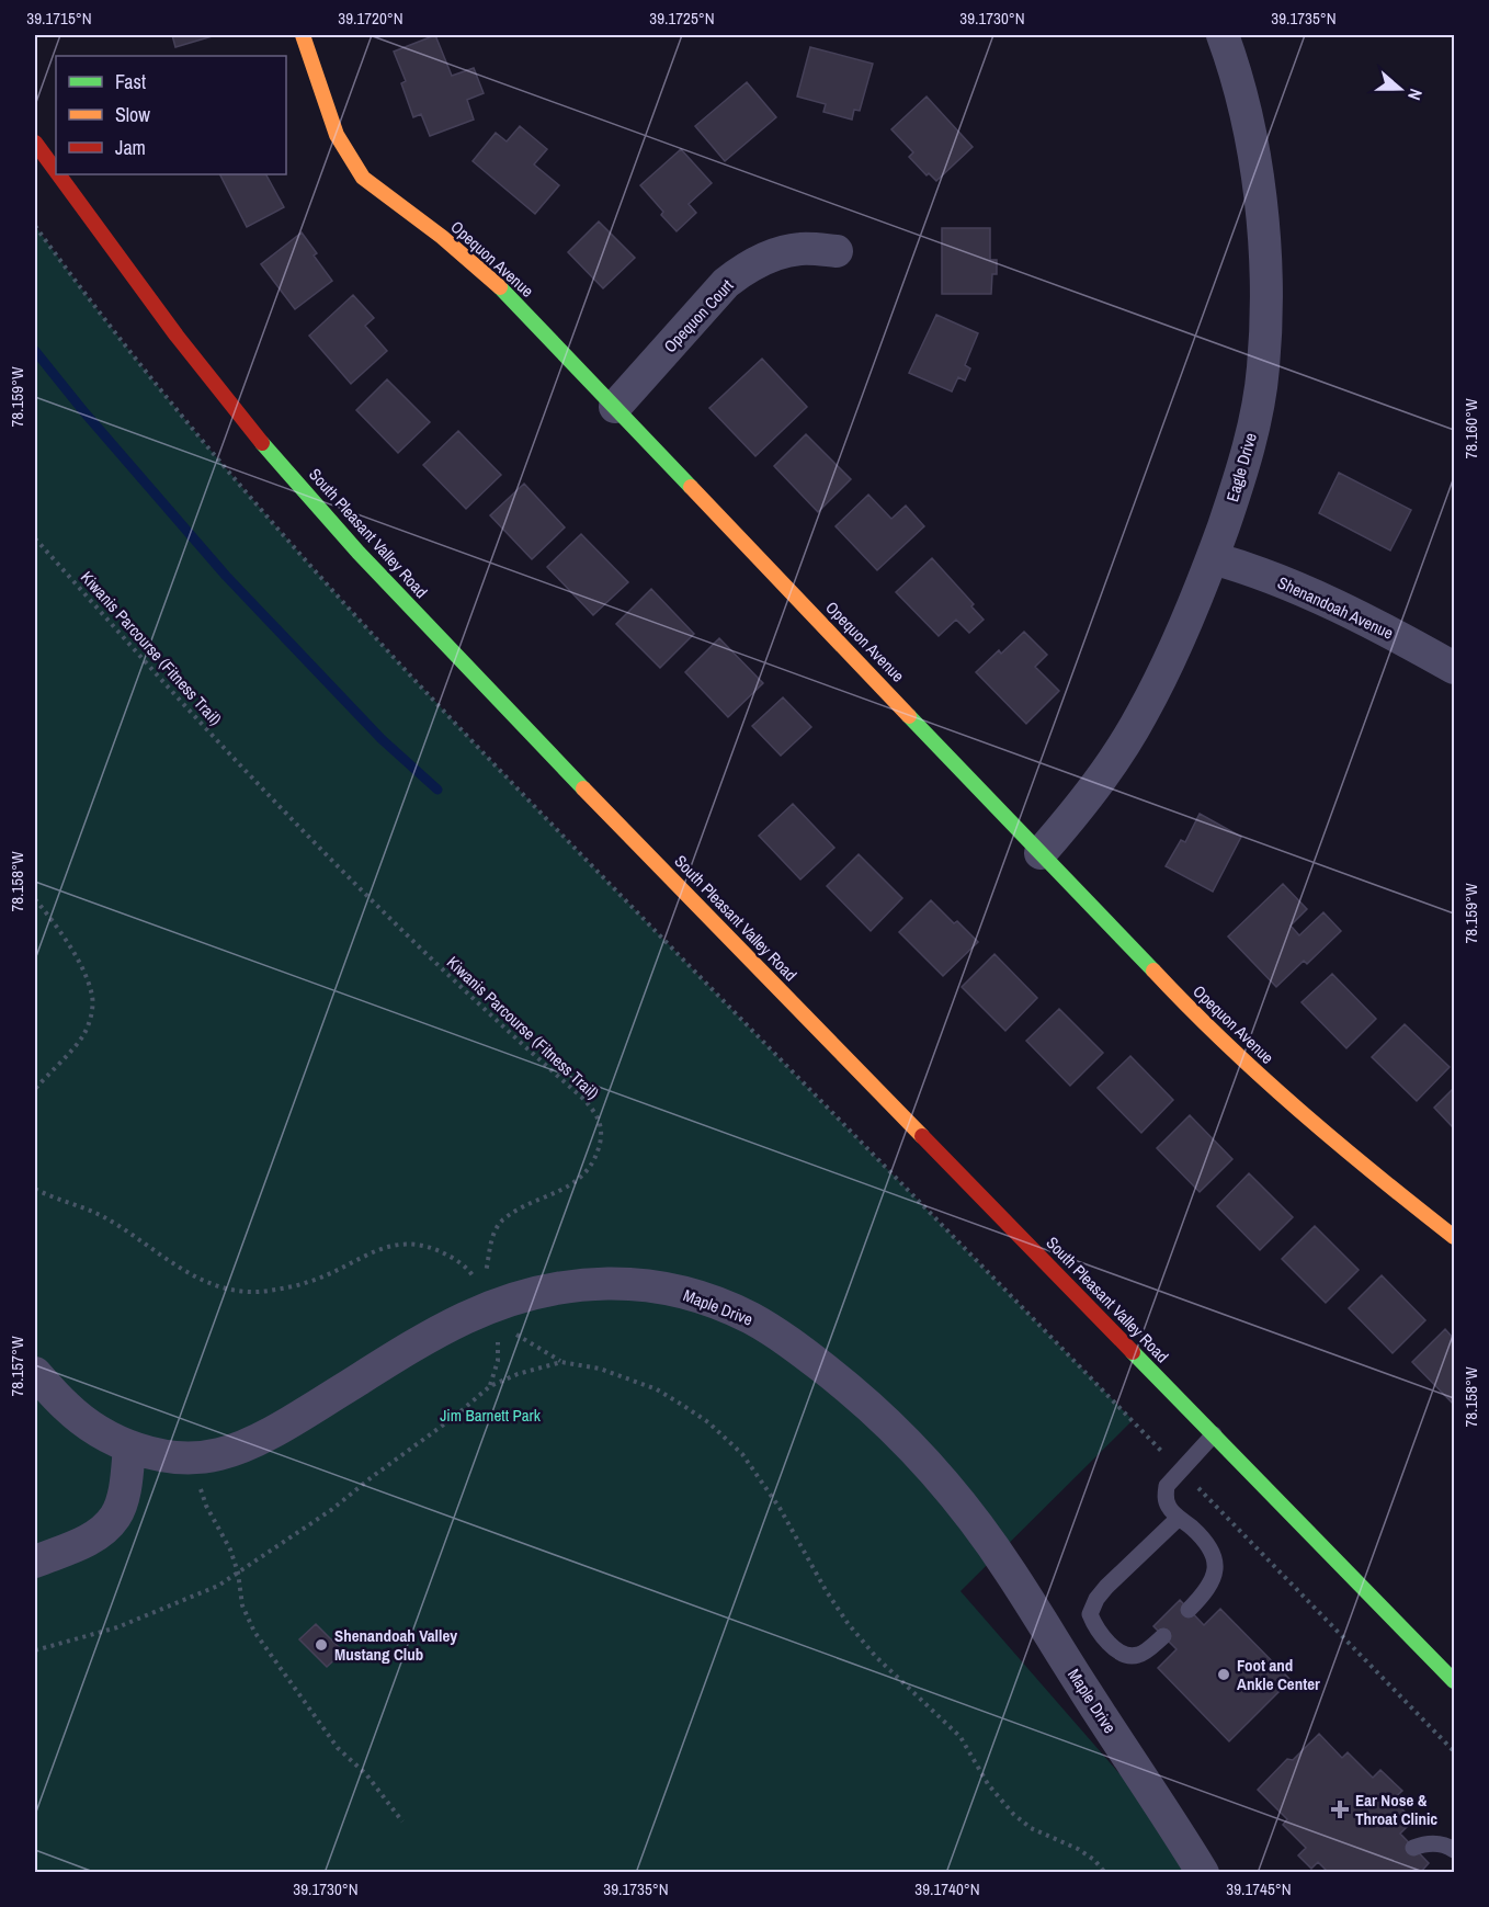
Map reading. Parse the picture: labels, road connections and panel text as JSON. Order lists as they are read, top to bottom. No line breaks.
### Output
{"streets":{"main road":["Opequon Avenue","South Pleasant Valley Road"],"street":["Opequon Court","Eagle Drive","Shenandoah Avenue","Maple Drive"],"path":["Kiwanis Parcourse (Fitness Trail)"]},"crossings":[["Opequon Avenue","Opequon Court"],["Opequon Avenue","Eagle Drive"],["Eagle Drive","Shenandoah Avenue"]],"parks":["Jim Barnett Park"],"places":{"other":["Shenandoah Valley Mustang Club","Foot and Ankle Center"],"health":["Ear Nose & Throat Clinic"]},"legend":["Fast","Slow","Jam"],"north":"right","coordinates":["39.1715°N","39.1720°N","39.1725°N","39.1730°N","39.1735°N","78.159°W","78.160°W","78.158°W","78.157°W","39.1740°N","39.1745°N"]}
